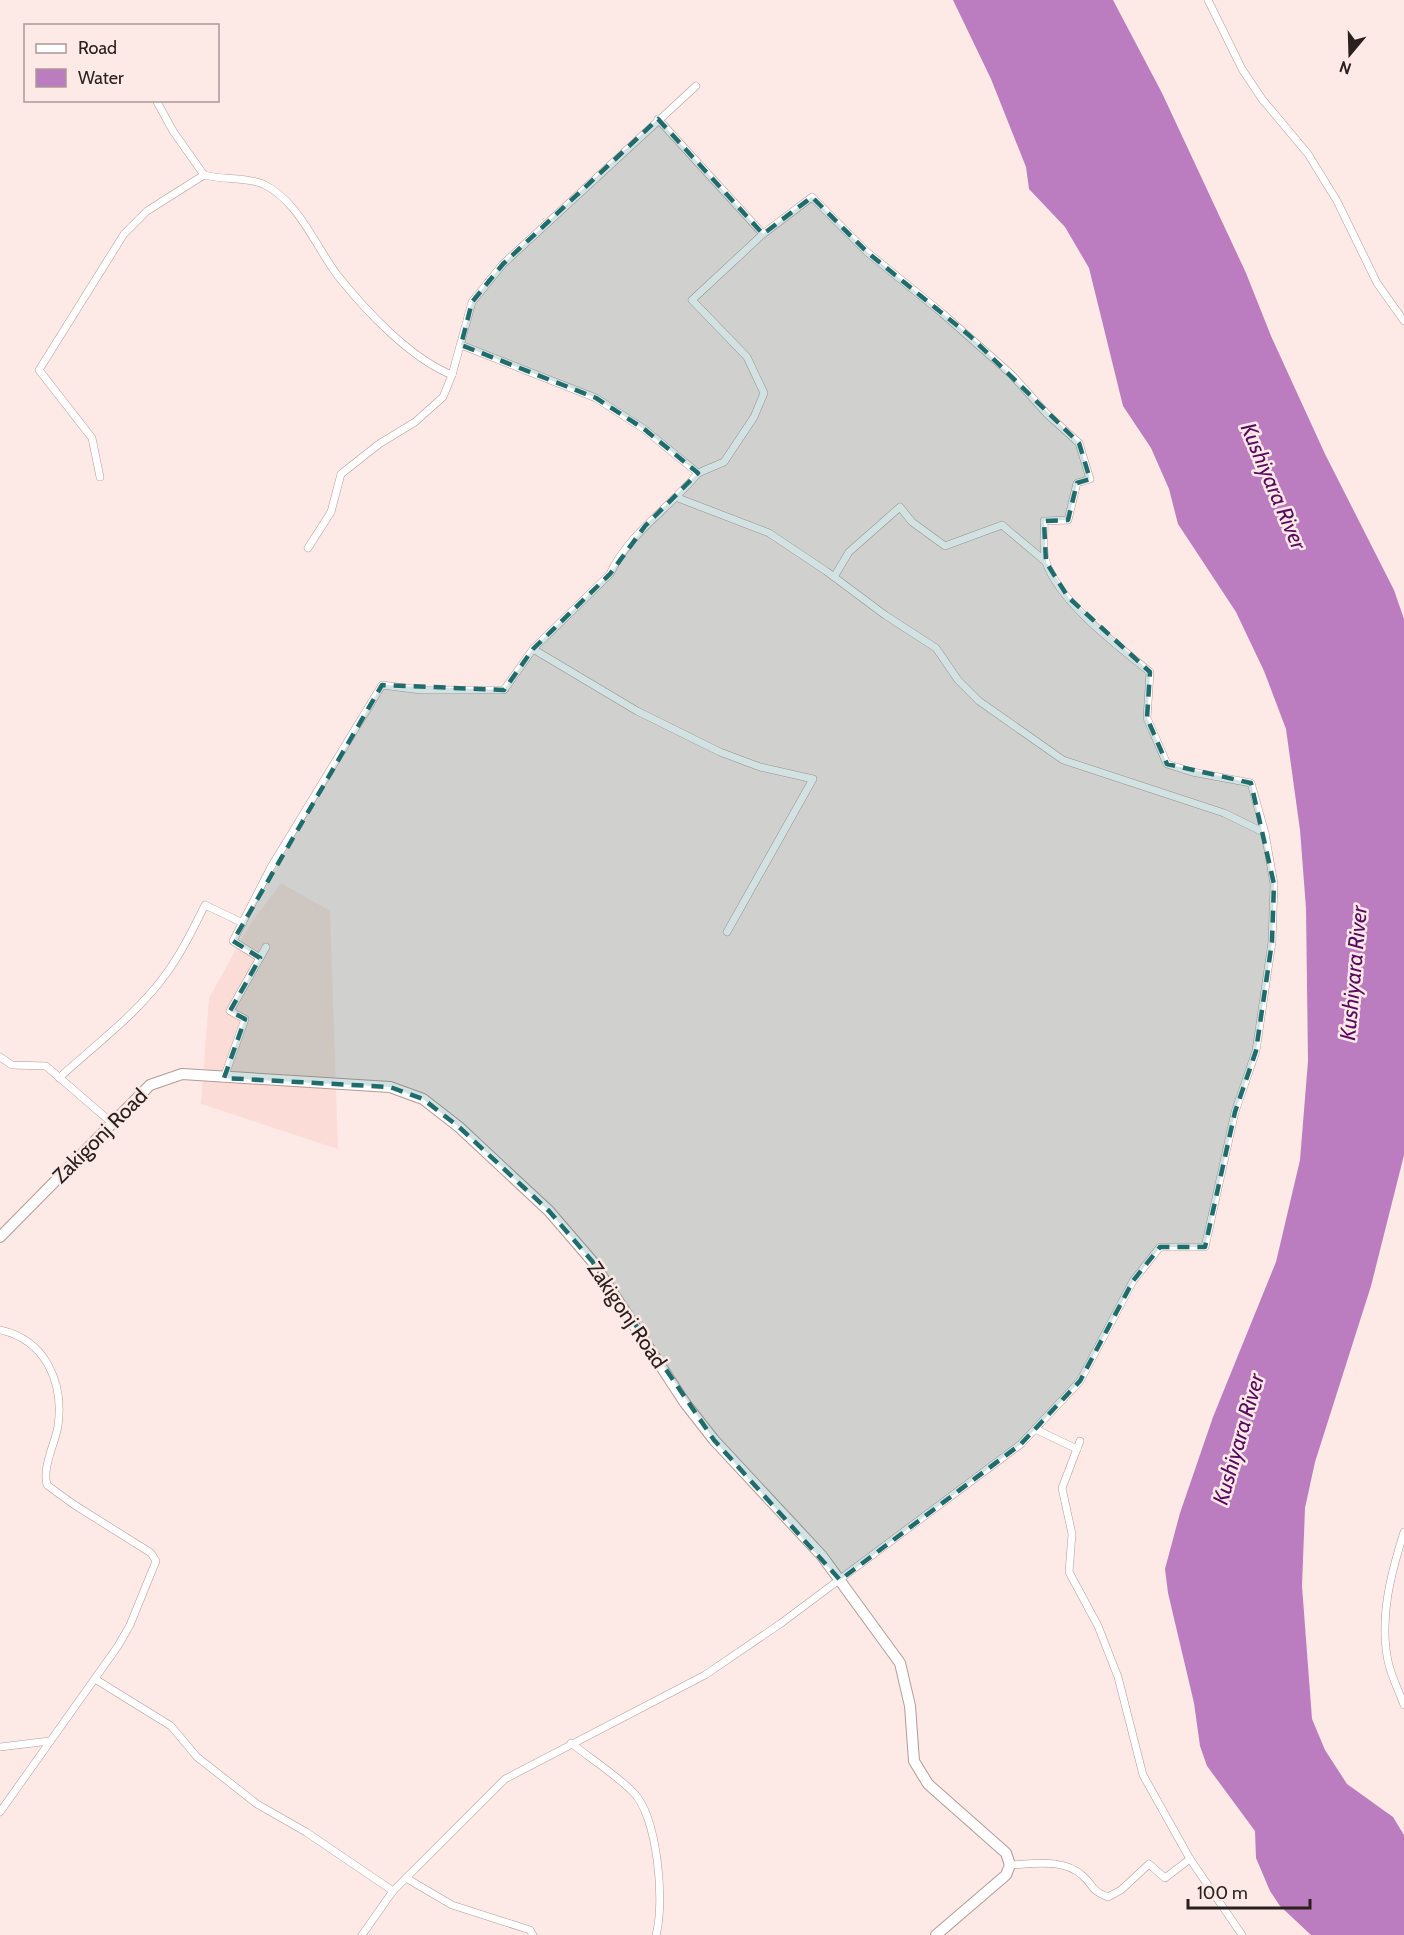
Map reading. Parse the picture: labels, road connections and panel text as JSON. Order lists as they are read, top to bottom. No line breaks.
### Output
{"streets":{"main road":["Zakigonj Road"]},"water":["Kushiyara River"],"legend":["Road","Water"],"scale_bar":"100 m","north":"bottom"}
